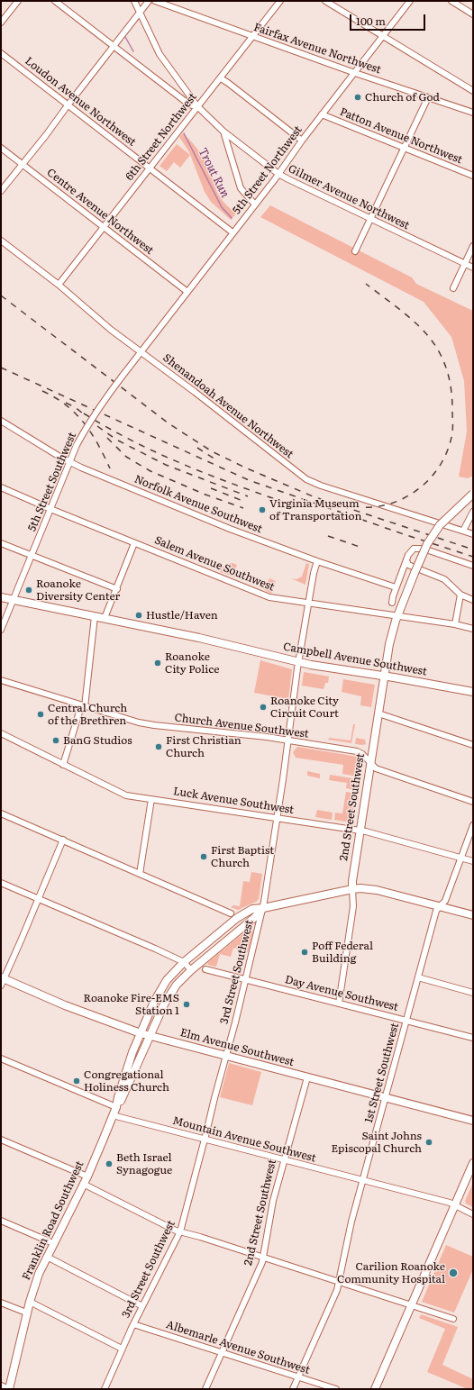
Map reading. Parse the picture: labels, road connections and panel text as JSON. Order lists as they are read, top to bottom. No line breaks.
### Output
{"streets":{"main road":["Campbell Avenue Southwest","2nd Street Southwest","Elm Avenue Southwest","Franklin Road Southwest"],"street":["Fairfax Avenue Northwest","Loudon Avenue Northwest","Patton Avenue Northwest","6th Street Northwest","5th Street Northwest","Gilmer Avenue Northwest","Centre Avenue Northwest","Shenandoah Avenue Northwest","5th Street Southwest","Norfolk Avenue Southwest","Salem Avenue Southwest","Church Avenue Southwest","Luck Avenue Southwest","3rd Street Southwest","Day Avenue Southwest","1st Street Southwest","Mountain Avenue Southwest","Albemarle Avenue Southwest"]},"crossings":[["Fairfax Avenue Northwest","6th Street Northwest"],["Fairfax Avenue Northwest","5th Street Northwest"],["Loudon Avenue Northwest","6th Street Northwest"],["Loudon Avenue Northwest","5th Street Northwest"],["Patton Avenue Northwest","5th Street Northwest"],["6th Street Northwest","Gilmer Avenue Northwest"],["6th Street Northwest","Centre Avenue Northwest"],["6th Street Northwest","Shenandoah Avenue Northwest"],["5th Street Northwest","Gilmer Avenue Northwest"],["5th Street Northwest","Centre Avenue Northwest"],["5th Street Northwest","Shenandoah Avenue Northwest"],["5th Street Northwest","5th Street Southwest"],["Shenandoah Avenue Northwest","5th Street Southwest"],["5th Street Southwest","Norfolk Avenue Southwest"],["5th Street Southwest","Salem Avenue Southwest"],["5th Street Southwest","Campbell Avenue Southwest"],["Norfolk Avenue Southwest","3rd Street Southwest"],["Salem Avenue Southwest","2nd Street Southwest"],["Salem Avenue Southwest","3rd Street Southwest"],["Campbell Avenue Southwest","2nd Street Southwest"],["Campbell Avenue Southwest","3rd Street Southwest"],["Church Avenue Southwest","2nd Street Southwest"],["Church Avenue Southwest","3rd Street Southwest"],["Luck Avenue Southwest","2nd Street Southwest"],["Luck Avenue Southwest","3rd Street Southwest"],["Luck Avenue Southwest","1st Street Southwest"],["2nd Street Southwest","Day Avenue Southwest"],["2nd Street Southwest","Elm Avenue Southwest"],["2nd Street Southwest","Mountain Avenue Southwest"],["2nd Street Southwest","Franklin Road Southwest"],["2nd Street Southwest","Albemarle Avenue Southwest"],["3rd Street Southwest","Day Avenue Southwest"],["3rd Street Southwest","Elm Avenue Southwest"],["3rd Street Southwest","Mountain Avenue Southwest"],["3rd Street Southwest","Franklin Road Southwest"],["3rd Street Southwest","Albemarle Avenue Southwest"],["Day Avenue Southwest","1st Street Southwest"],["Elm Avenue Southwest","1st Street Southwest"],["Elm Avenue Southwest","Franklin Road Southwest"],["1st Street Southwest","Mountain Avenue Southwest"],["1st Street Southwest","Franklin Road Southwest"],["1st Street Southwest","Albemarle Avenue Southwest"],["Mountain Avenue Southwest","Franklin Road Southwest"]],"water":["Trout Run"],"places":["Church of God","Virginia Museum of Transportation","Roanoke Diversity Center","Hustle/Haven","Roanoke City Police","Roanoke City Circuit Court","Central Church of the Brethren","BanG Studios","First Christian Church","First Baptist Church","Poff Federal Building","Roanoke Fire-EMS Station 1","Congregational Holiness Church","Saint Johns Episcopal Church","Beth Israel Synagogue","Carilion Roanoke Community Hospital"],"scale_bar":"100 m"}
